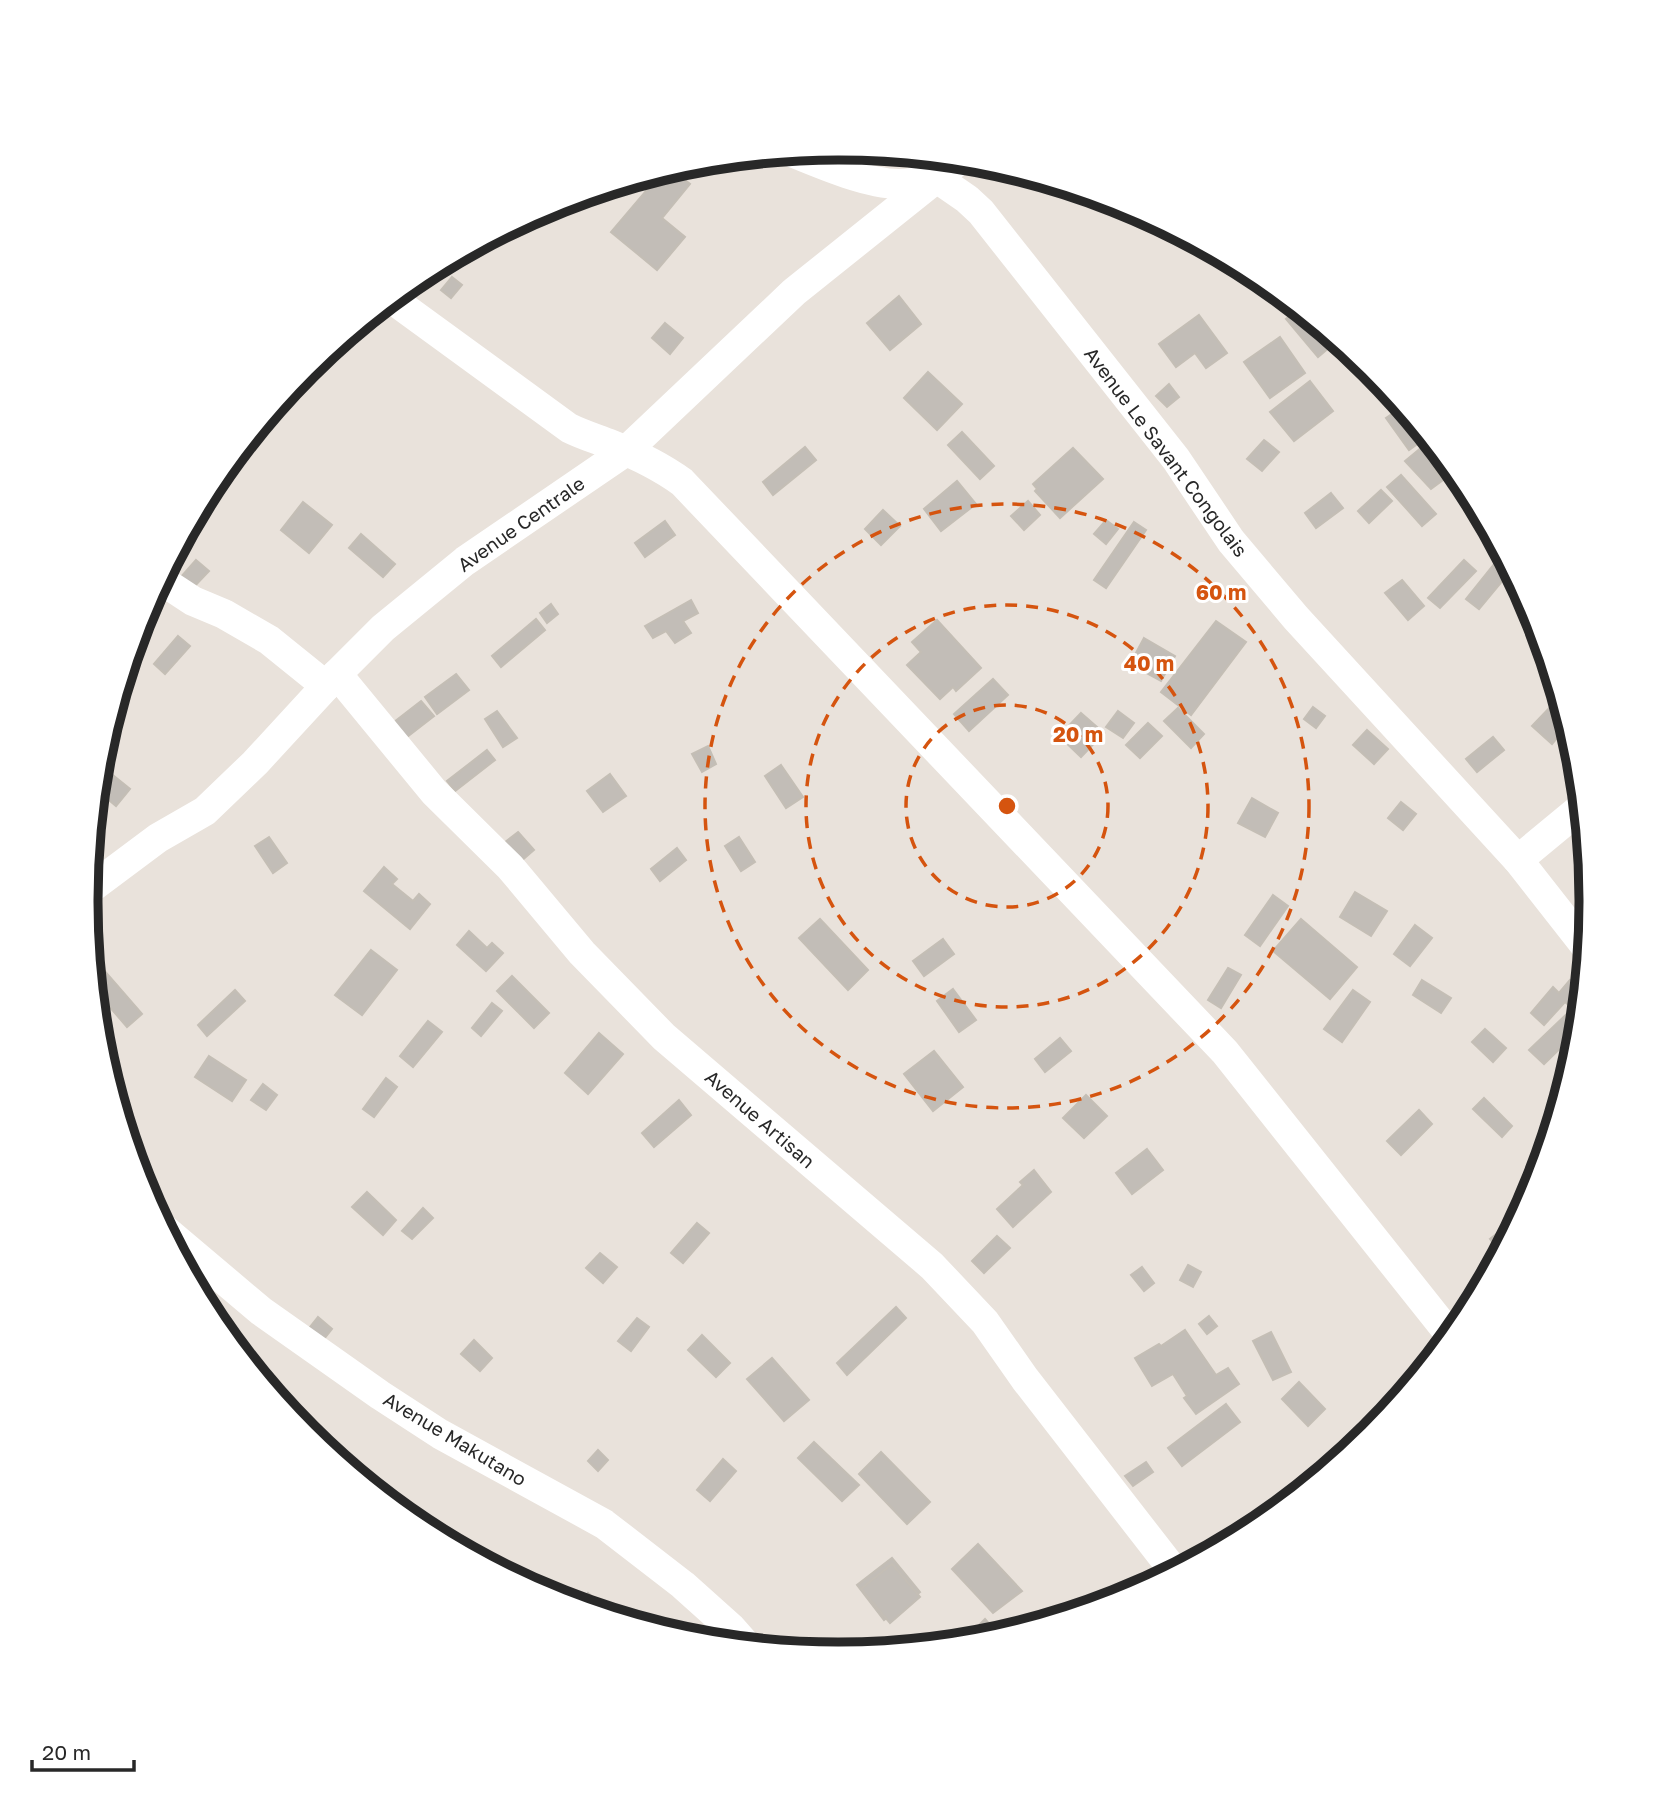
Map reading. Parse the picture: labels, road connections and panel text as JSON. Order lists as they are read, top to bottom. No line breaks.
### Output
{"streets":{"street":["Avenue Le Savant Congolais","Avenue Centrale","Avenue Artisan","Avenue Makutano"]},"crossings":[["Avenue Le Savant Congolais","Avenue Centrale"],["Avenue Centrale","Avenue Artisan"]],"scale_bar":"20 m","rings":["60 m","40 m","20 m"]}
